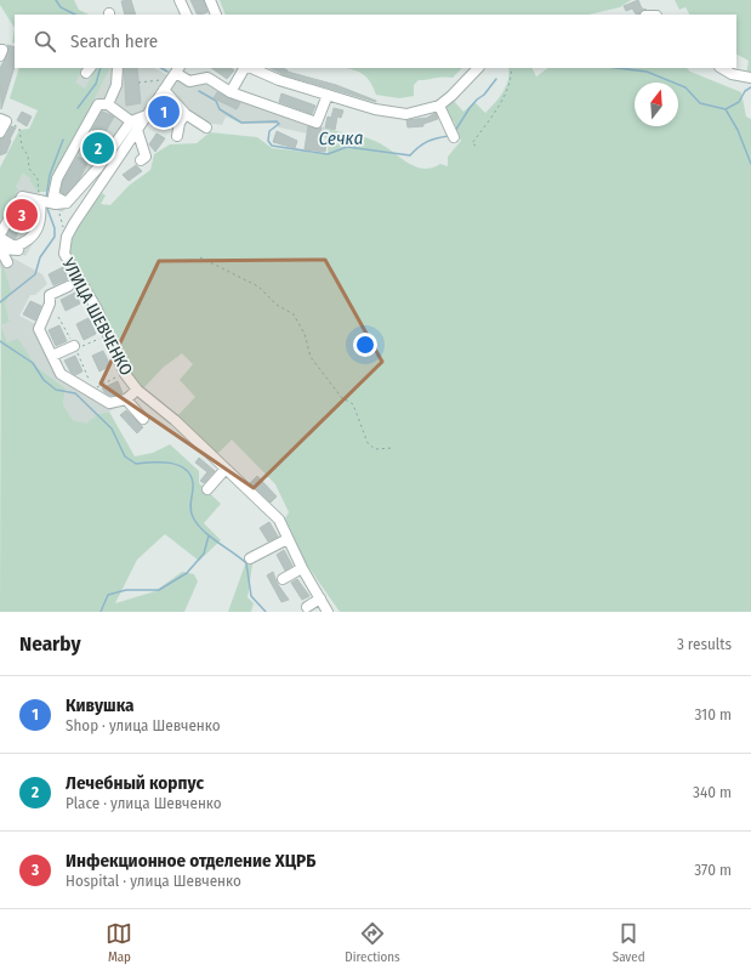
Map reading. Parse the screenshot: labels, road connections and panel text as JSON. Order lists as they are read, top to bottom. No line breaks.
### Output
{"streets":{"street":["УЛИЦА ШЕВЧЕНКО"]},"water":["Сечка"],"north":"top","page":{"search":"Search here","pins":["1","2","3"],"heading":["Nearby","3 results"],"list":[{"mark":"1","name":"Кивушка","note":"Shop · улица Шевченко","value":"310 m"},{"mark":"2","name":"Лечебный корпус","note":"Place · улица Шевченко","value":"340 m"},{"mark":"3","name":"Инфекционное отделение ХЦРБ","note":"Hospital · улица Шевченко","value":"370 m"}],"nav":["Map","Directions","Saved"]}}
